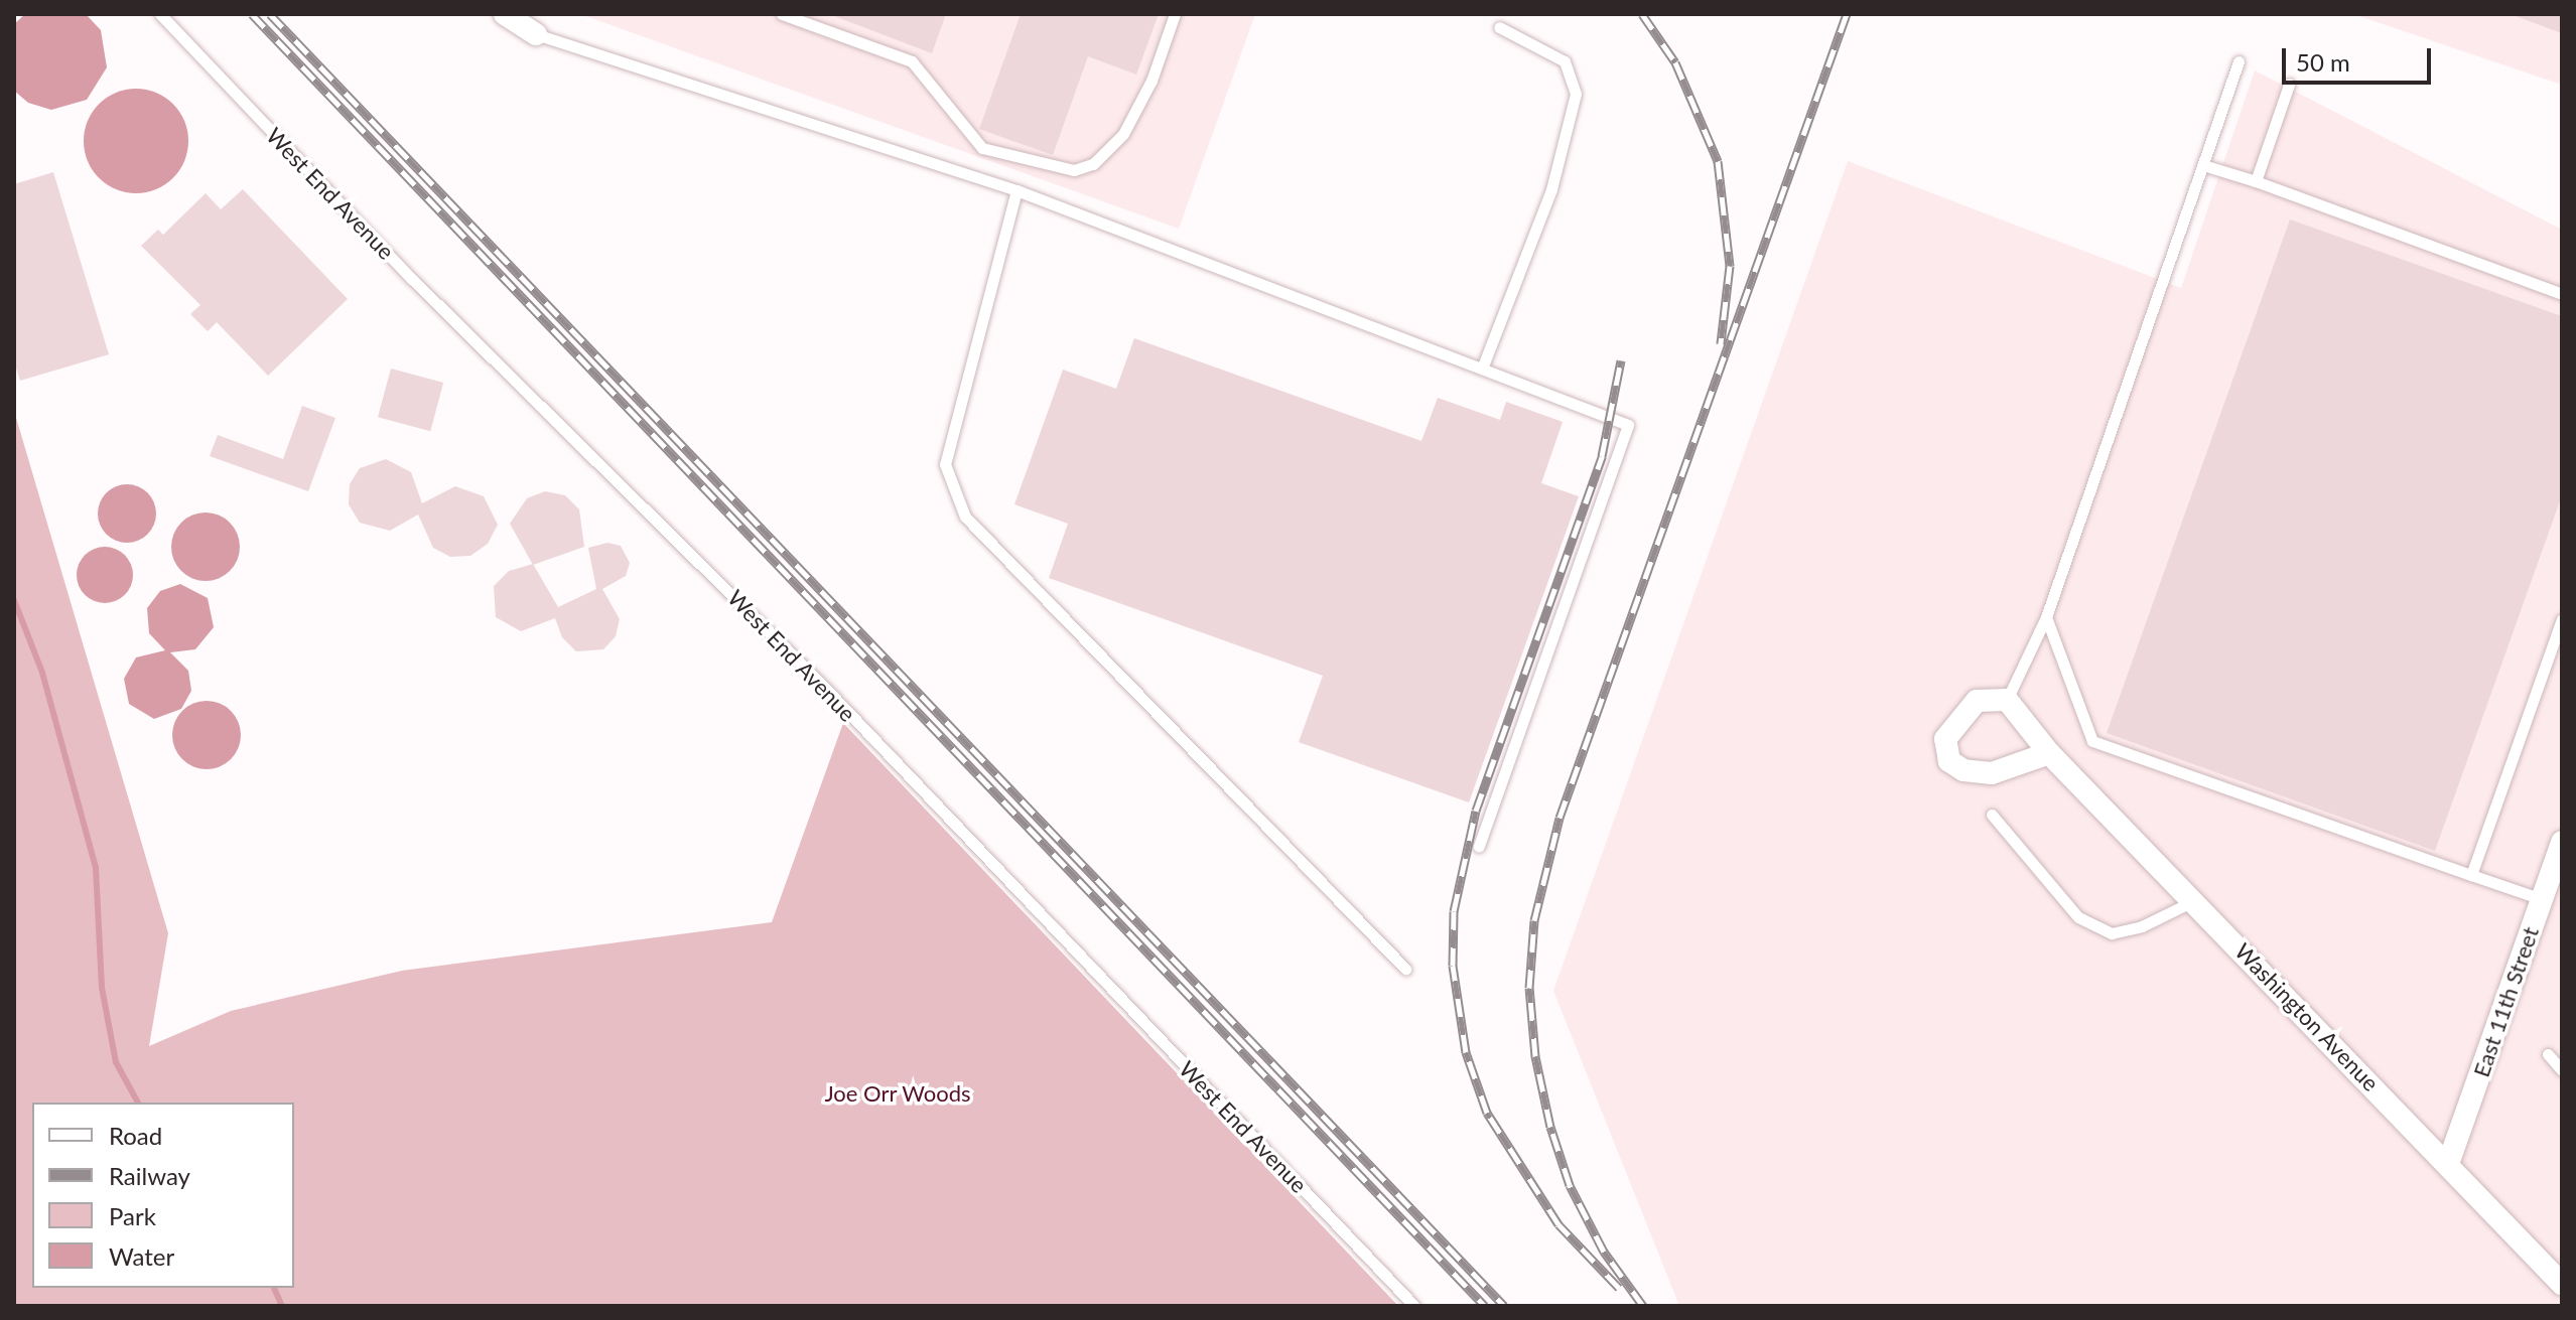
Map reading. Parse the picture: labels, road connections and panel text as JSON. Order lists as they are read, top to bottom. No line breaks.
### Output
{"streets":{"street":["East 11th Street","Washington Avenue"],"lane":["West End Avenue"]},"crossings":[["East 11th Street","Washington Avenue"]],"parks":["Joe Orr Woods"],"legend":["Road","Railway","Park","Water"],"scale_bar":"50 m"}
